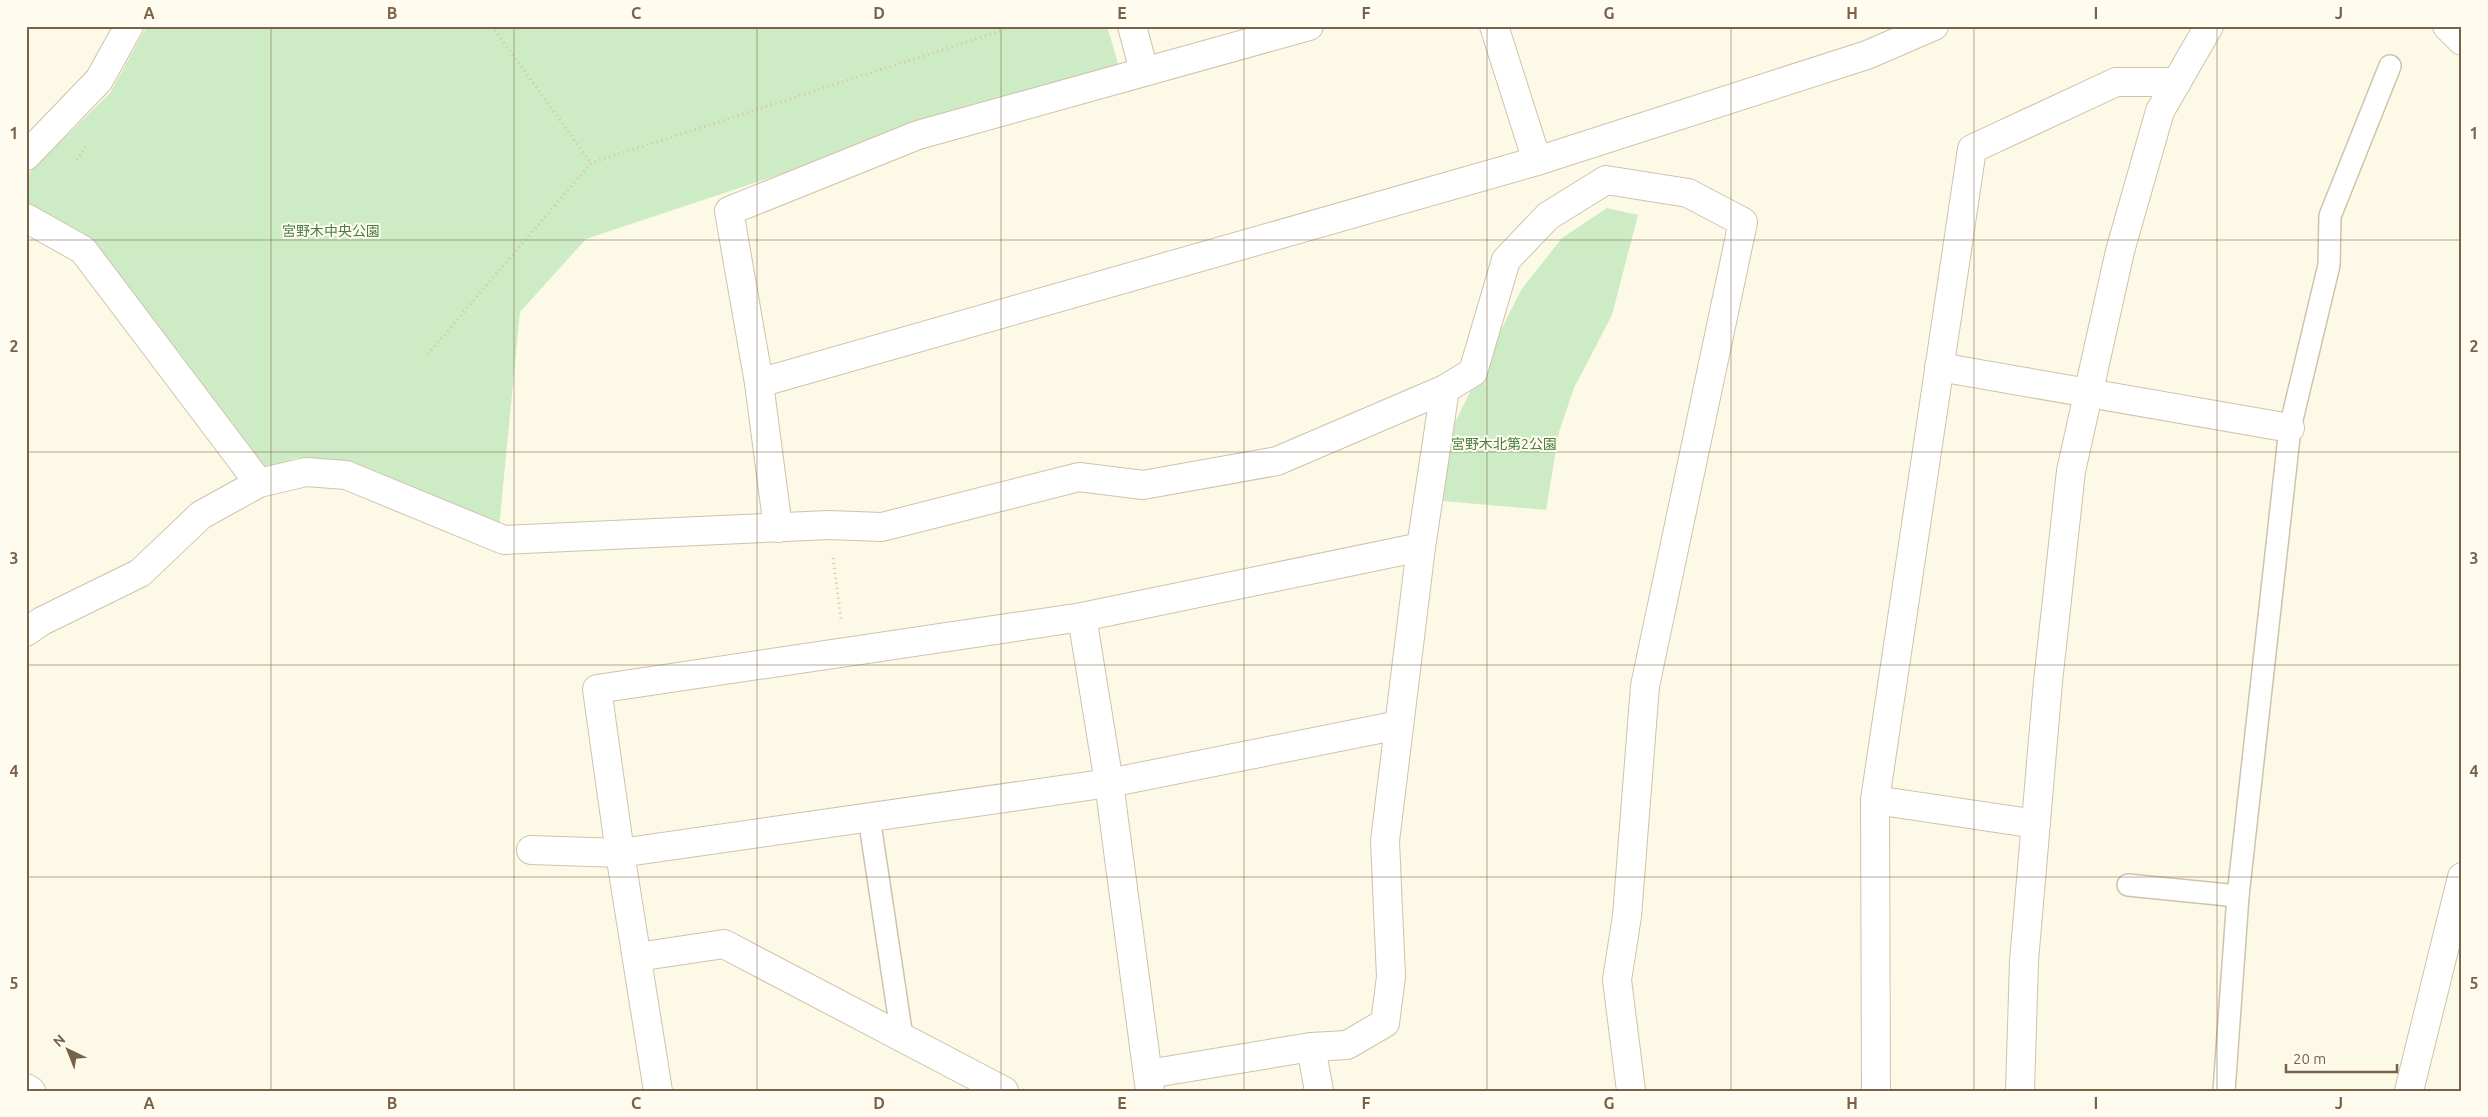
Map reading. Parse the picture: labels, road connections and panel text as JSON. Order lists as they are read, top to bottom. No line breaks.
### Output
{"parks":["宮野木中央公園","宮野木北第2公園"],"scale_bar":"20 m","north":"top left","grid":{"columns":["A","B","C","D","E","F","G","H","I","J"],"rows":["1","2","3","4","5"]}}
